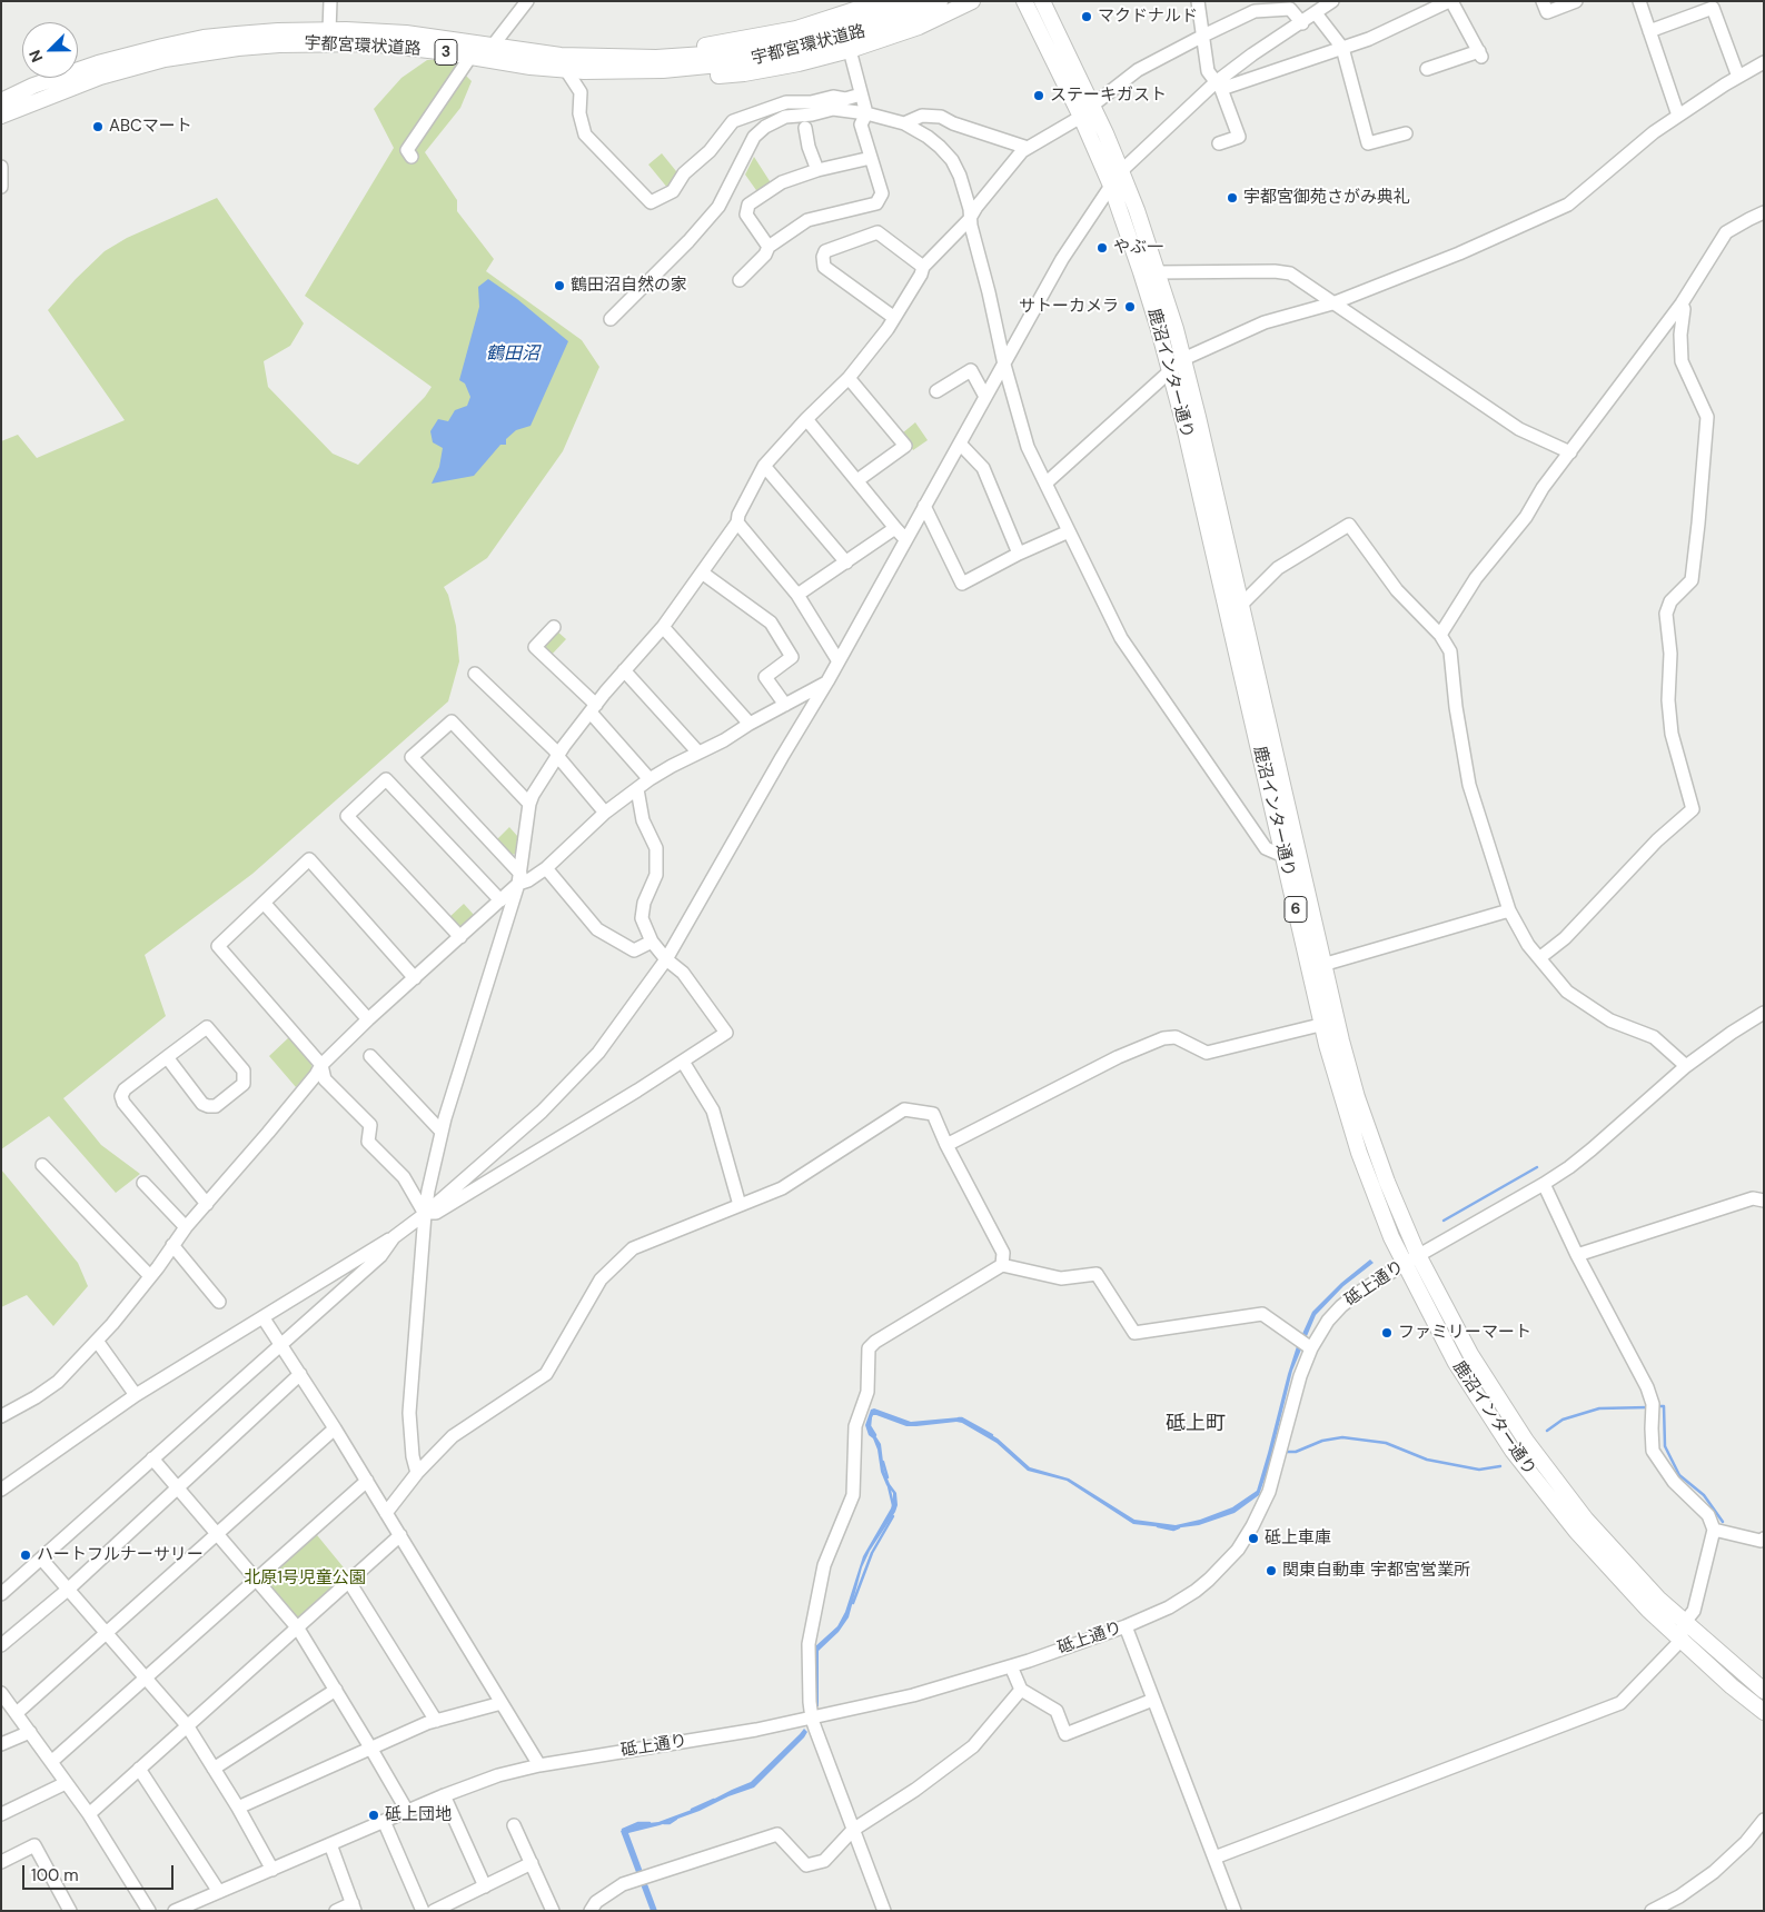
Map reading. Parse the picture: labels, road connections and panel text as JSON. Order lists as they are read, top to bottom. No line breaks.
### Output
{"streets":{"main road":["宇都宮環状道路","3","鹿沼インター通り","6"],"street":["砥上通り"]},"crossings":[["宇都宮環状道路","3"],["鹿沼インター通り","砥上通り"]],"districts":["砥上町"],"water":["鶴田沼"],"parks":["北原1号児童公園"],"places":["マクドナルド","ステーキガスト","ABCマート","宇都宮御苑さがみ典礼","やぶ一","鶴田沼自然の家","サトーカメラ","ファミリーマート","砥上車庫","ハートフルナーサリー","関東自動車 宇都宮営業所","砥上団地"],"scale_bar":"100 m","north":"bottom left"}
